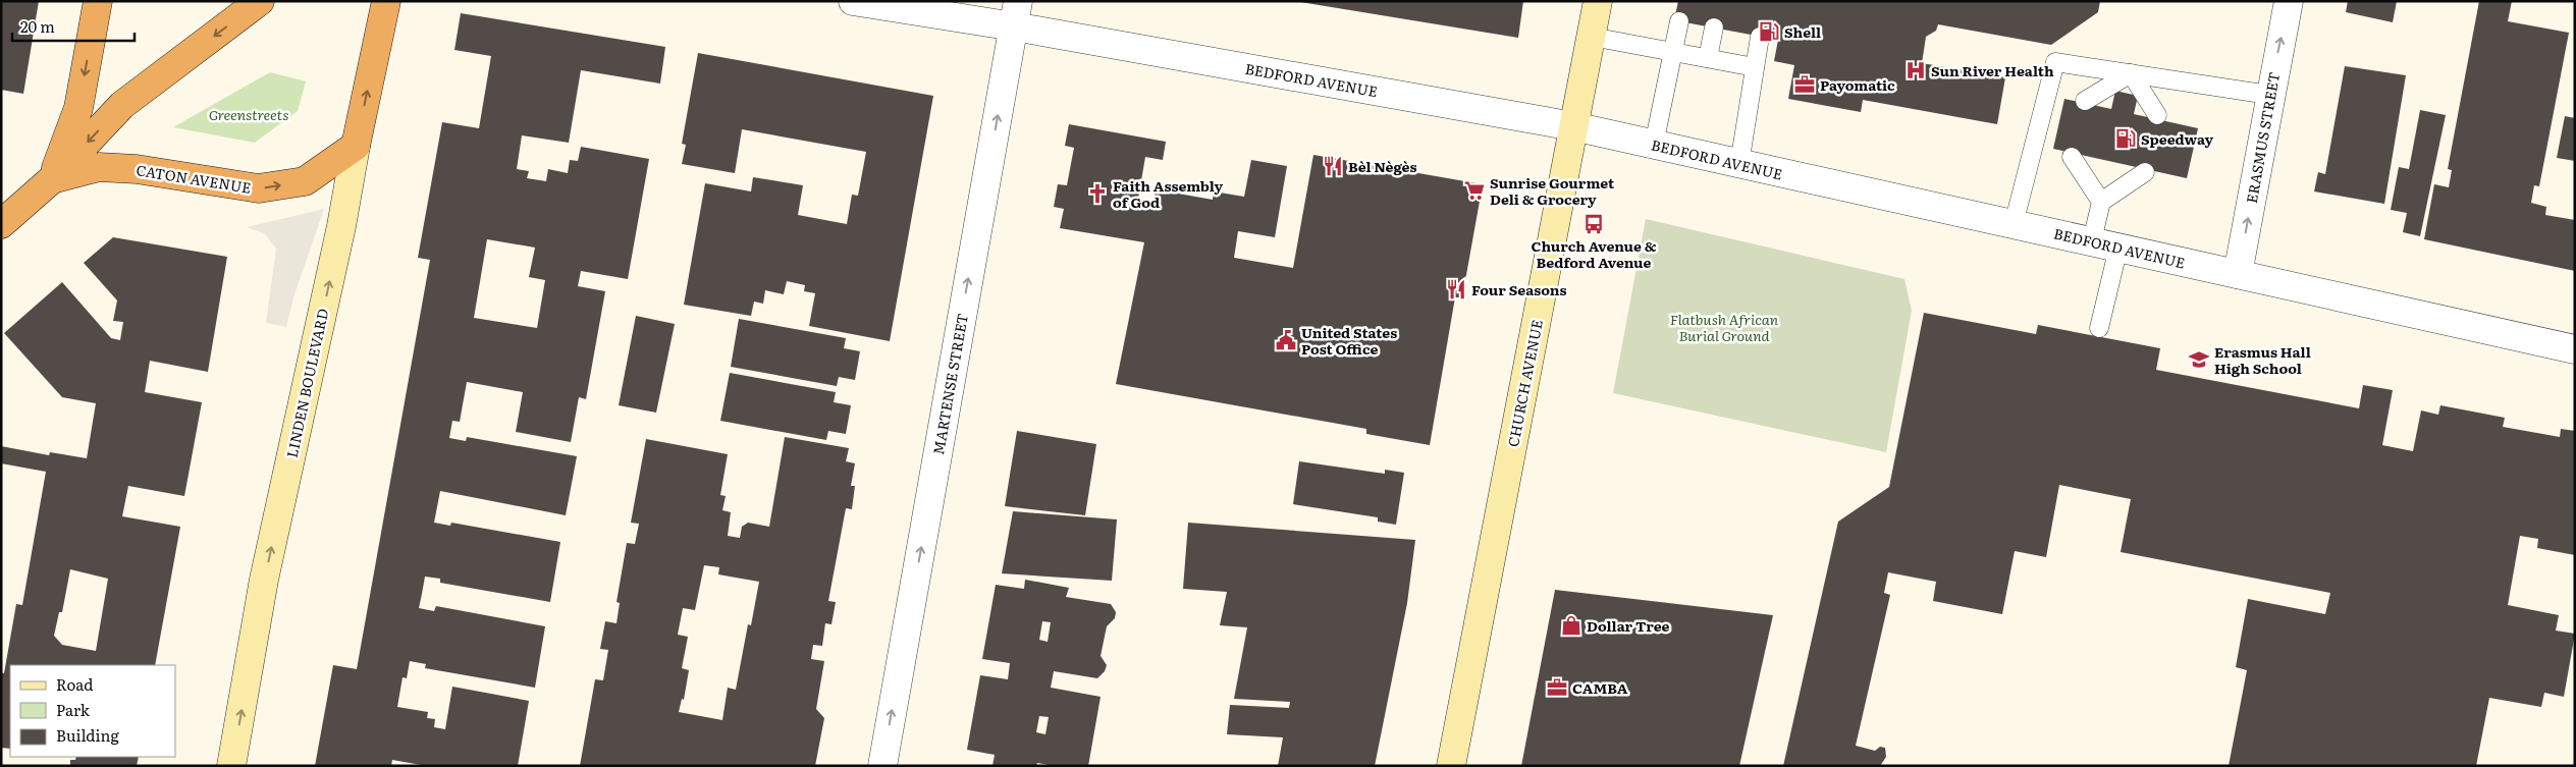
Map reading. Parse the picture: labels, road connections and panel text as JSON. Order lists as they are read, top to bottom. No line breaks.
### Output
{"streets":{"highway":["CATON AVENUE","LINDEN BOULEVARD"],"main road":["CHURCH AVENUE"],"street":["BEDFORD AVENUE","ERASMUS STREET","MARTENSE STREET"]},"crossings":[["BEDFORD AVENUE","ERASMUS STREET"],["BEDFORD AVENUE","CHURCH AVENUE"],["BEDFORD AVENUE","MARTENSE STREET"],["CATON AVENUE","LINDEN BOULEVARD"]],"one_way":["ERASMUS STREET","LINDEN BOULEVARD","MARTENSE STREET"],"parks":["Greenstreets","Flatbush African Burial Ground"],"places":{"fuel station":["Shell","Speedway"],"hospital":["Sun River Health"],"office":["Payomatic","CAMBA"],"restaurant":["Bèl Nègès","Four Seasons"],"supermarket":["Sunrise Gourmet Deli & Grocery"],"church":["Faith Assembly of God"],"bus stop":["Church Avenue & Bedford Avenue"],"public building":["United States Post Office"],"school or university":["Erasmus Hall High School"],"shop":["Dollar Tree"]},"legend":["Road","Park","Building"],"scale_bar":"20 m"}
